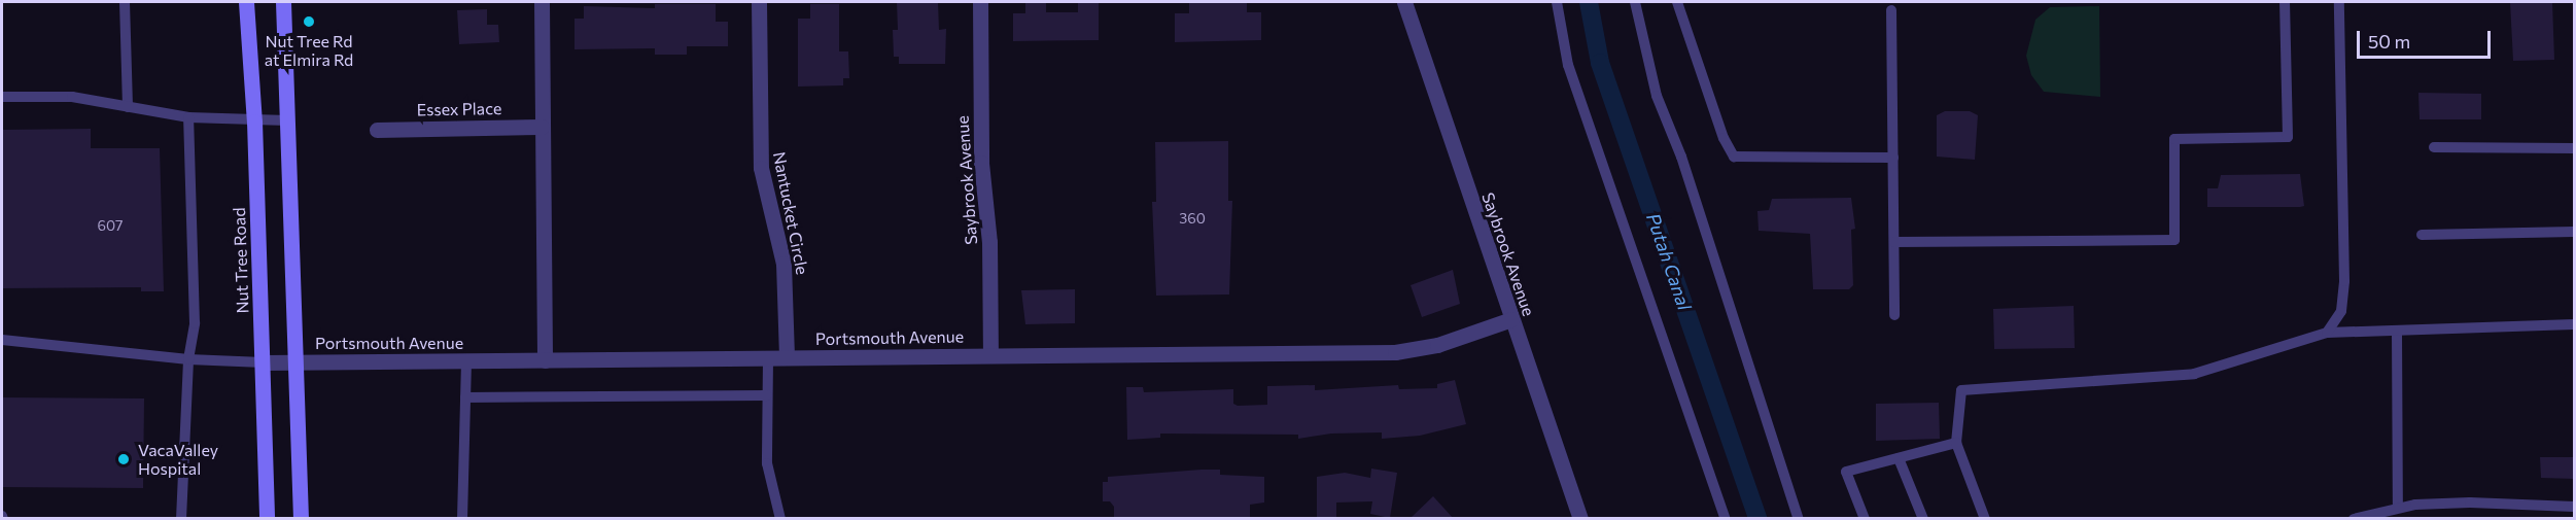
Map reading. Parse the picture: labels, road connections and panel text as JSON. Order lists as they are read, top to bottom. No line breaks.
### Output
{"streets":{"main road":["Nut Tree Road"],"street":["Essex Place","Saybrook Avenue","Nantucket Circle","Portsmouth Avenue"]},"crossings":[["Saybrook Avenue","Portsmouth Avenue"],["Nantucket Circle","Portsmouth Avenue"],["Nut Tree Road","Portsmouth Avenue"]],"water":["Putah Canal"],"places":["Nut Tree Rd at Elmira Rd","VacaValley Hospital"],"house_numbers":["360","607"],"scale_bar":"50 m"}
